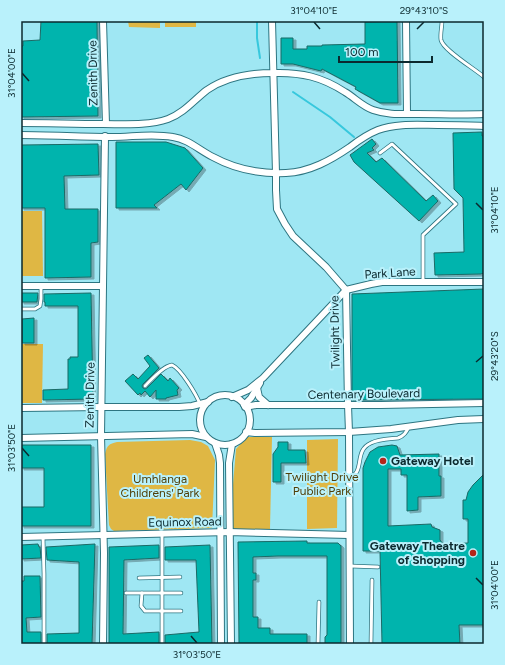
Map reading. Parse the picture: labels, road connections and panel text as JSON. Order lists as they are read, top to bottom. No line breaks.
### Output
{"streets":{"street":["Zenith Drive","Park Lane","Twilight Drive","Centenary Boulevard","Equinox Road"]},"crossings":[["Zenith Drive","Equinox Road"],["Park Lane","Twilight Drive"],["Twilight Drive","Centenary Boulevard"],["Twilight Drive","Equinox Road"]],"parks":["Twilight Drive Public Park","Umhlanga Childrens' Park"],"places":["Gateway Hotel","Gateway Theatre of Shopping"],"scale_bar":"100 m","coordinates":["31°04'10\"E","29°43'10\"S","31°04'00\"E","29°43'20\"S","31°03'50\"E"]}
